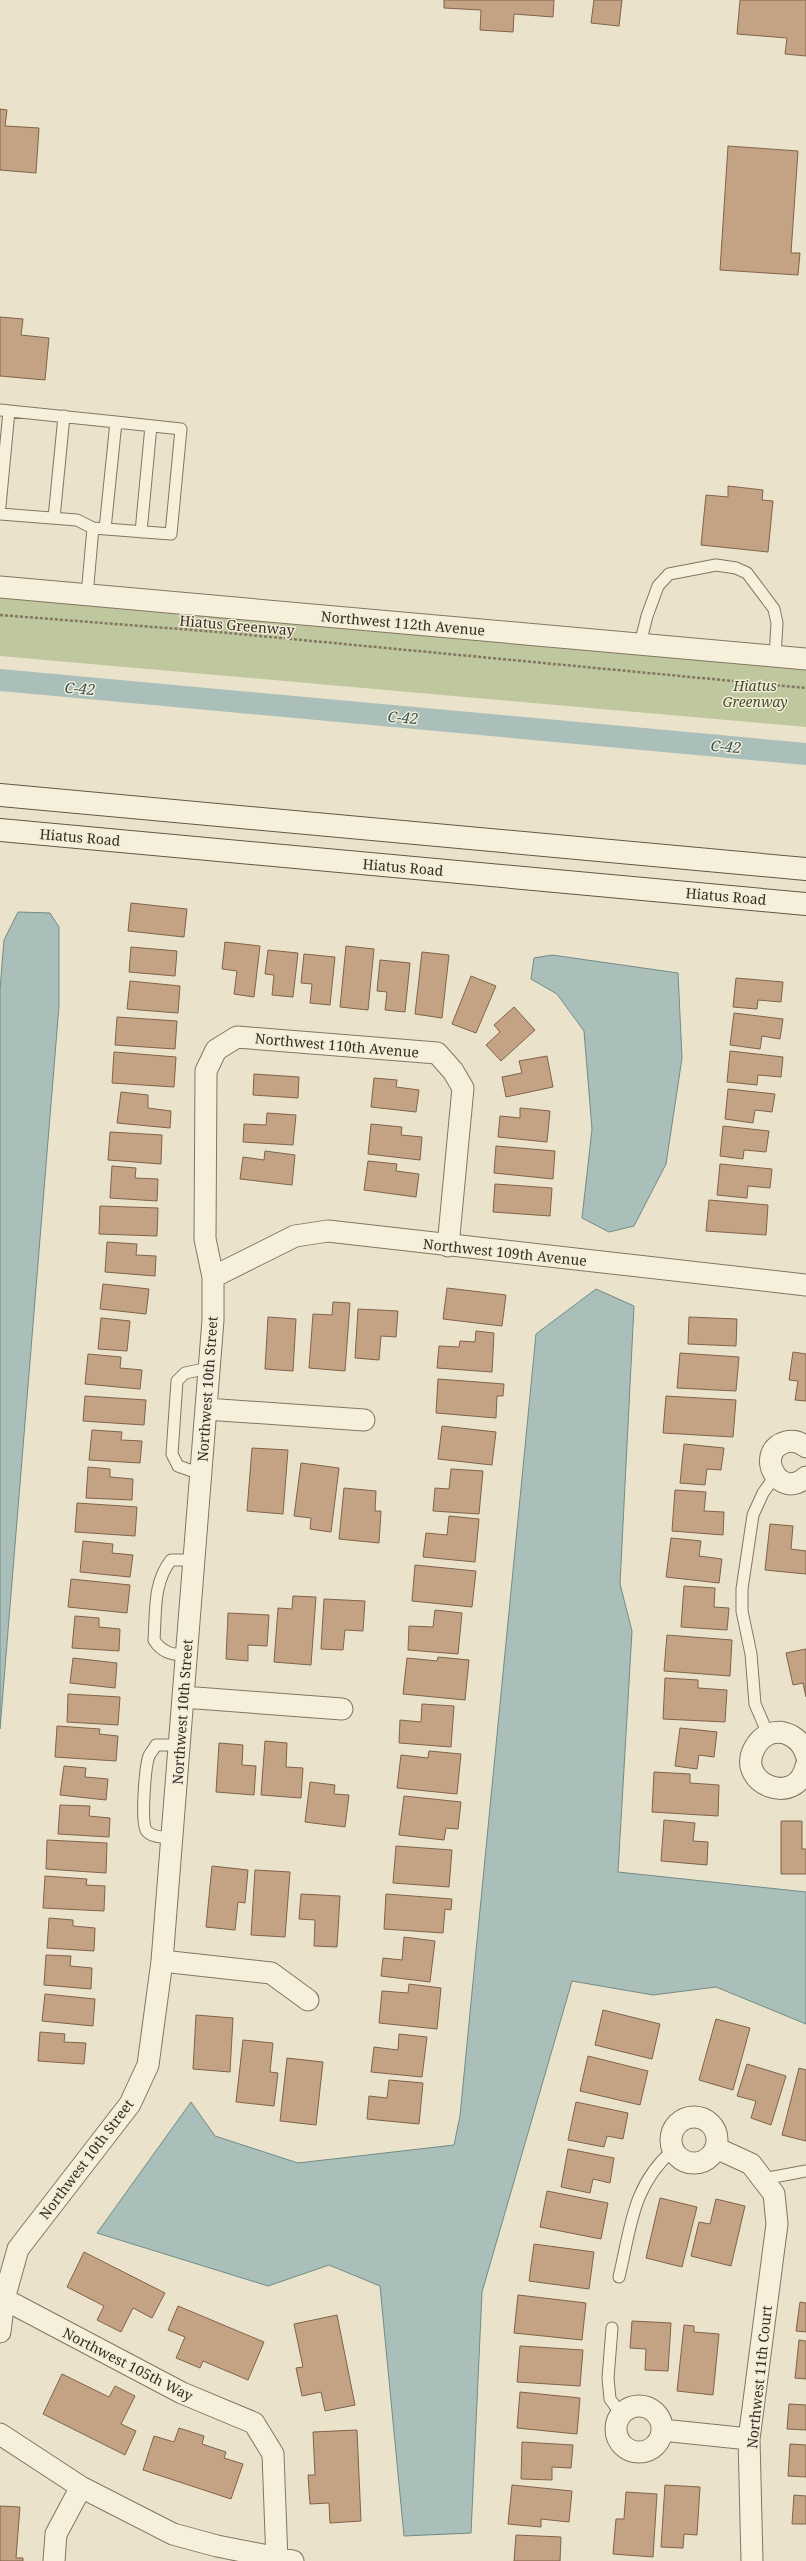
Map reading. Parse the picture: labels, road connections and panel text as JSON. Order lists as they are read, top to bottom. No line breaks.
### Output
{"streets":{"main road":["Hiatus Road"],"street":["Northwest 112th Avenue","Northwest 110th Avenue","Northwest 109th Avenue","Northwest 10th Street","Northwest 105th Way","Northwest 11th Court"],"path":["Hiatus Greenway"]},"crossings":[["Northwest 110th Avenue","Northwest 109th Avenue"],["Northwest 110th Avenue","Northwest 10th Street"],["Northwest 109th Avenue","Northwest 10th Street"],["Northwest 10th Street","Northwest 105th Way"]],"water":["C-42"],"parks":["Hiatus Greenway"]}
